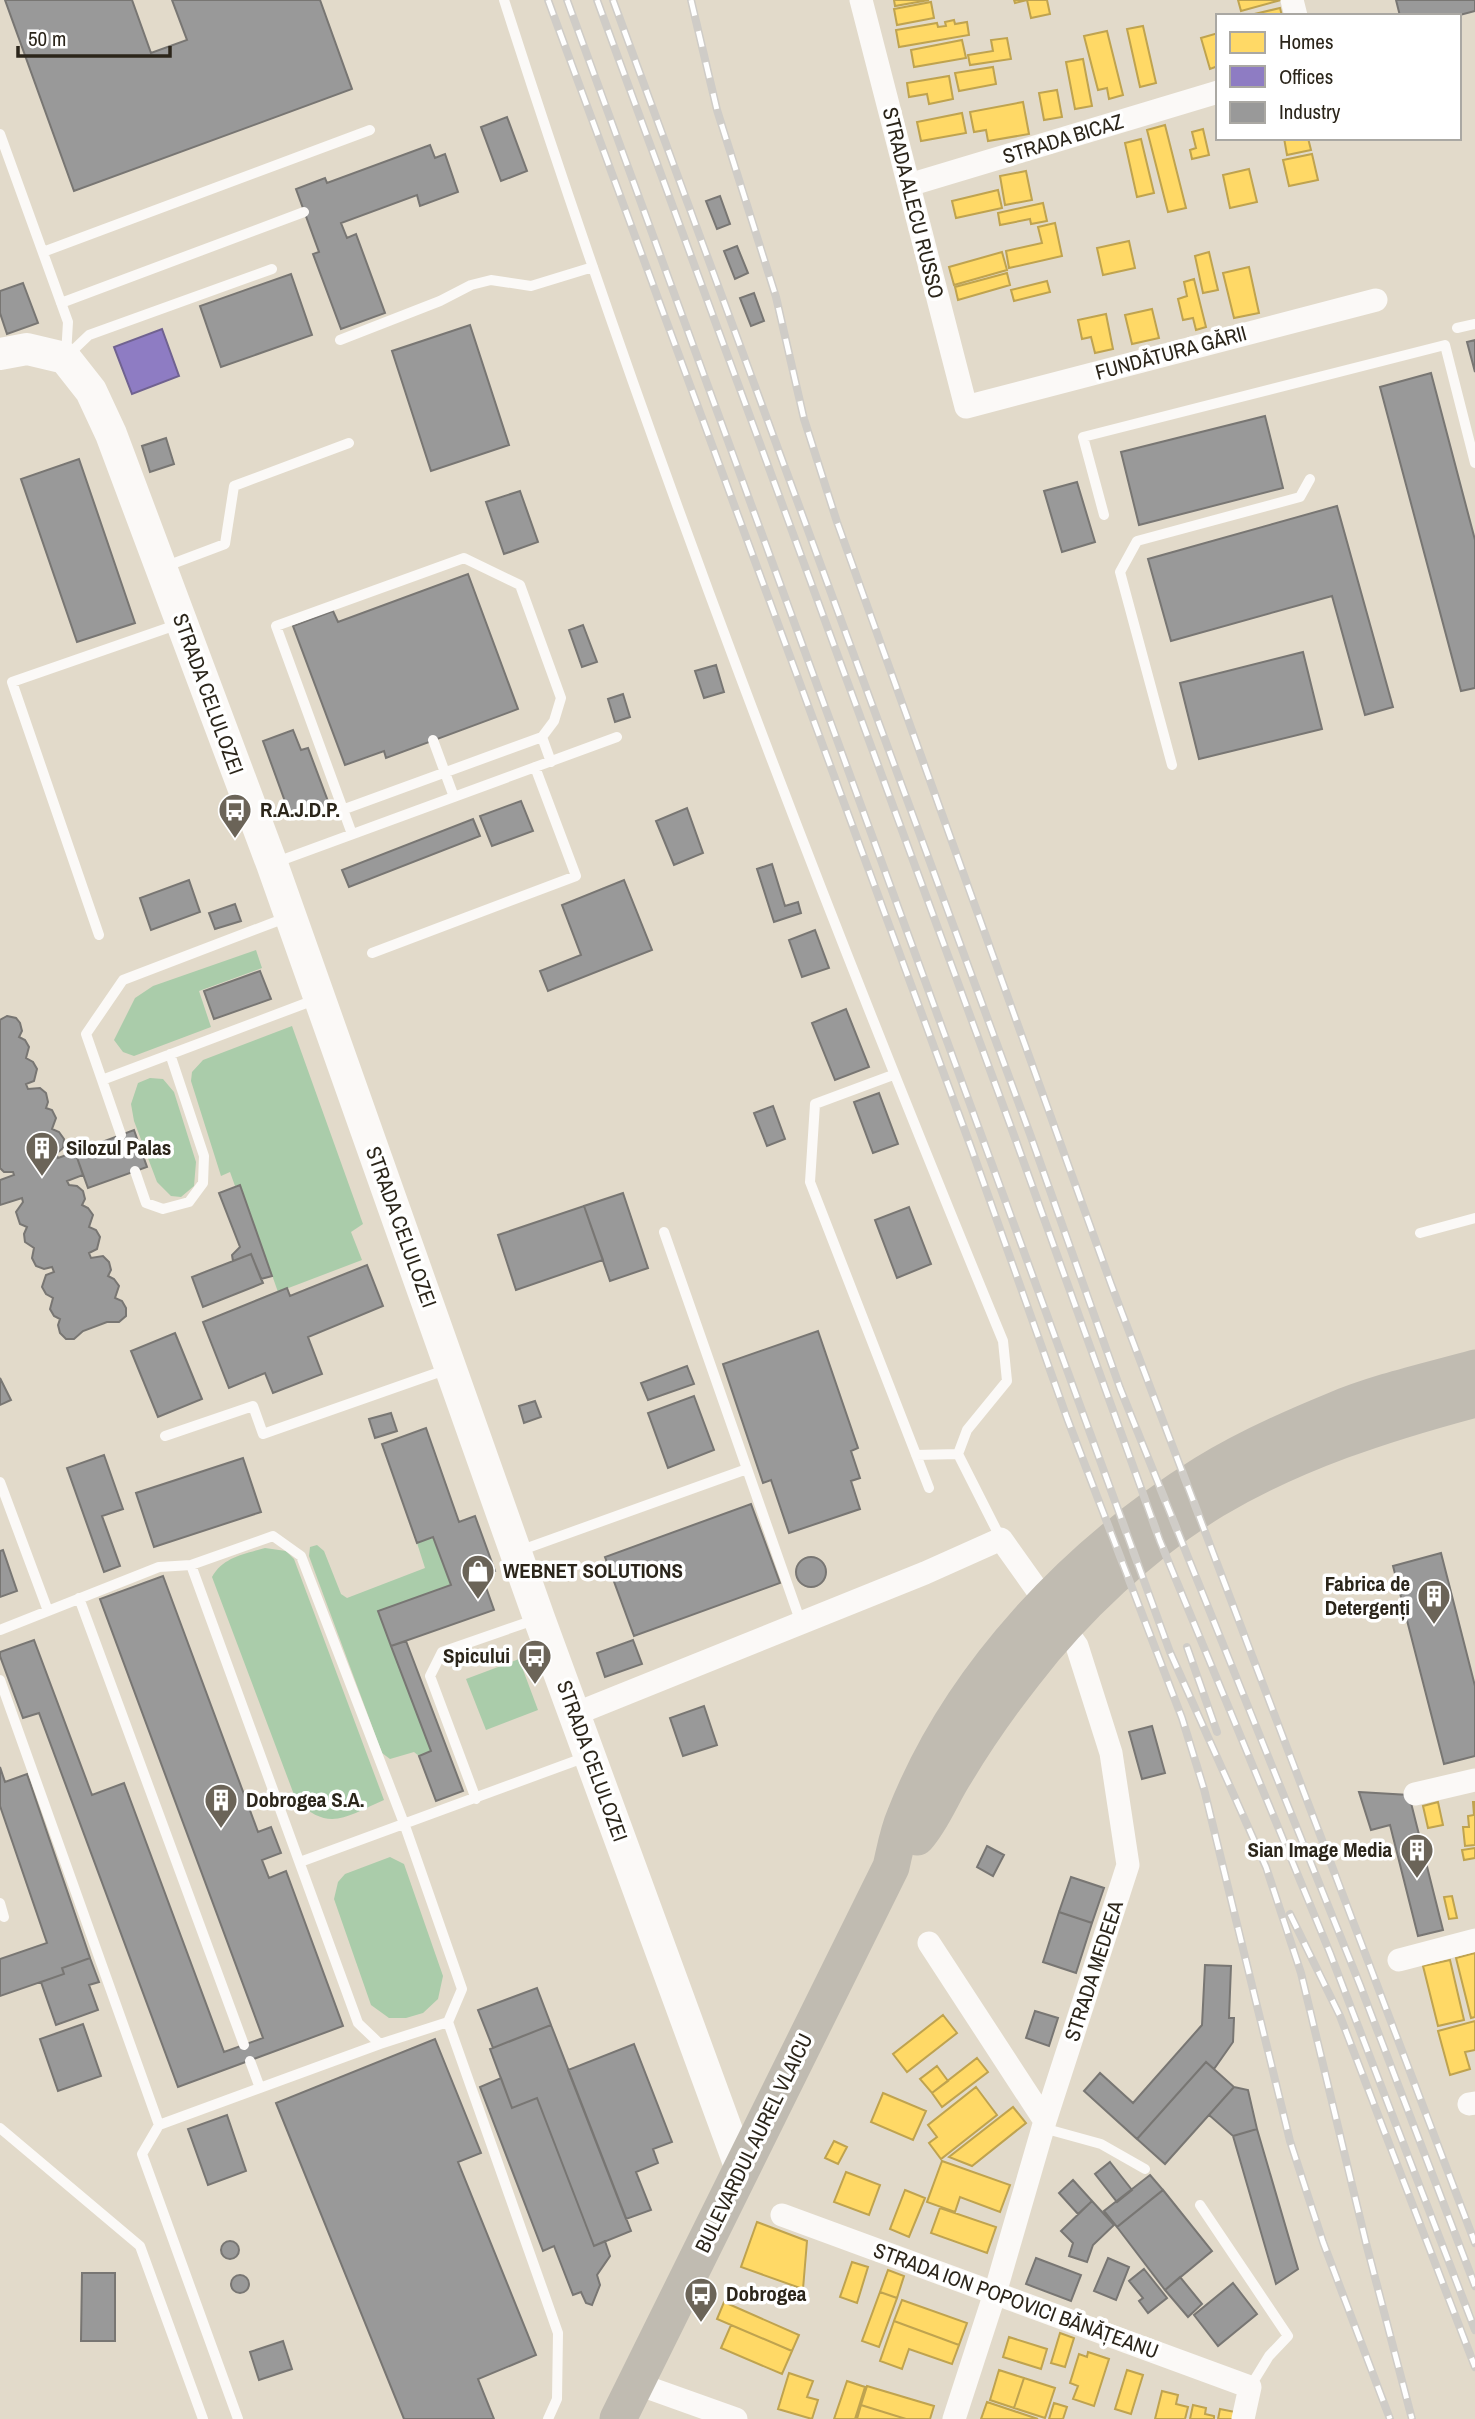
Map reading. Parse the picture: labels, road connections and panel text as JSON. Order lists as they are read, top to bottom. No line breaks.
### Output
{"streets":{"main road":["BULEVARDUL AUREL VLAICU"],"street":["STRADA BICAZ","STRADA ALECU RUSSO","FUNDĂTURA GĂRII","STRADA CELULOZEI","STRADA MEDEEA","STRADA ION POPOVICI BĂNĂȚEANU"]},"crossings":[["STRADA BICAZ","STRADA ALECU RUSSO"],["STRADA ALECU RUSSO","FUNDĂTURA GĂRII"],["STRADA CELULOZEI","BULEVARDUL AUREL VLAICU"],["STRADA MEDEEA","STRADA ION POPOVICI BĂNĂȚEANU"]],"places":{"bus stop":["R.A.J.D.P.","Spicului","Dobrogea"],"building":["Silozul Palas","Fabrica de Detergenți","Dobrogea S.A.","Sian Image Media"],"shop":["WEBNET SOLUTIONS"]},"legend":["Homes","Offices","Industry"],"scale_bar":"50 m"}
